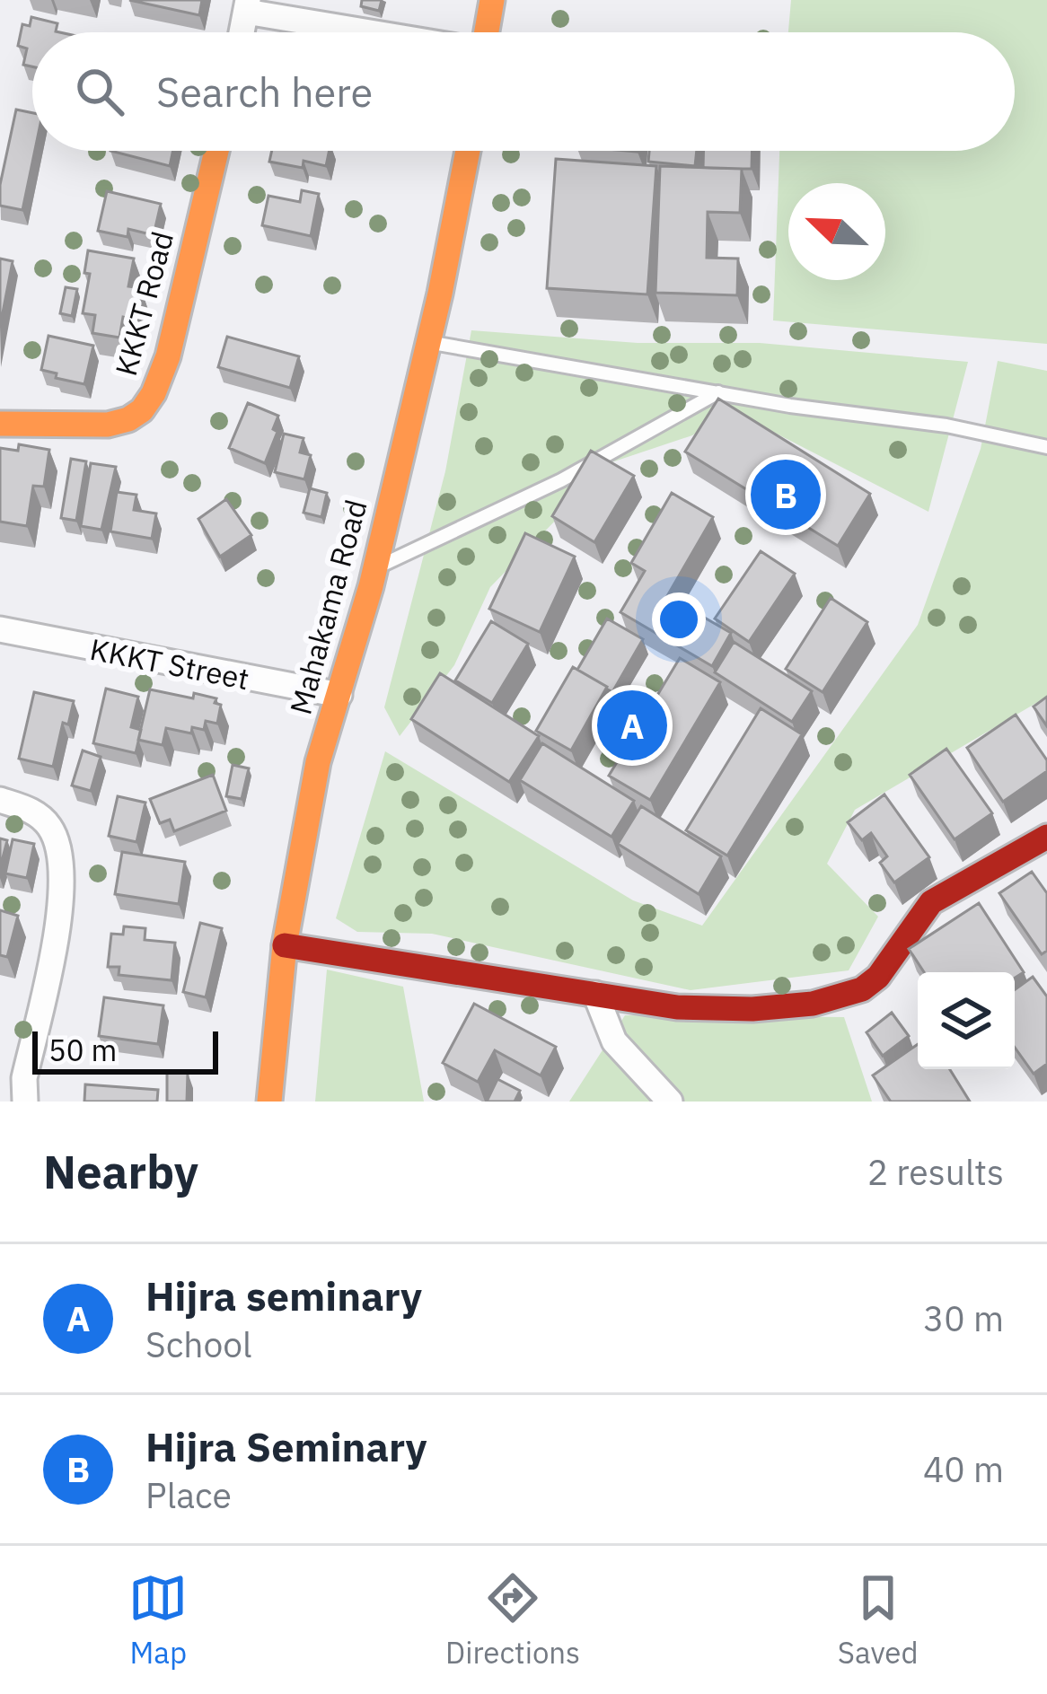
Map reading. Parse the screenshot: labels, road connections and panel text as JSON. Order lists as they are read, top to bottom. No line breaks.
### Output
{"streets":{"street":["KKKT Road","Mahakama Road","KKKT Street"]},"crossings":[["Mahakama Road","KKKT Street"]],"scale_bar":"50 m","north":"top left","page":{"search":"Search here","pins":["B","A"],"scale":"50 m","heading":["Nearby","2 results"],"list":[{"mark":"A","name":"Hijra seminary","note":"School","value":"30 m"},{"mark":"B","name":"Hijra Seminary","note":"Place","value":"40 m"}],"nav":["Map","Directions","Saved"]}}
